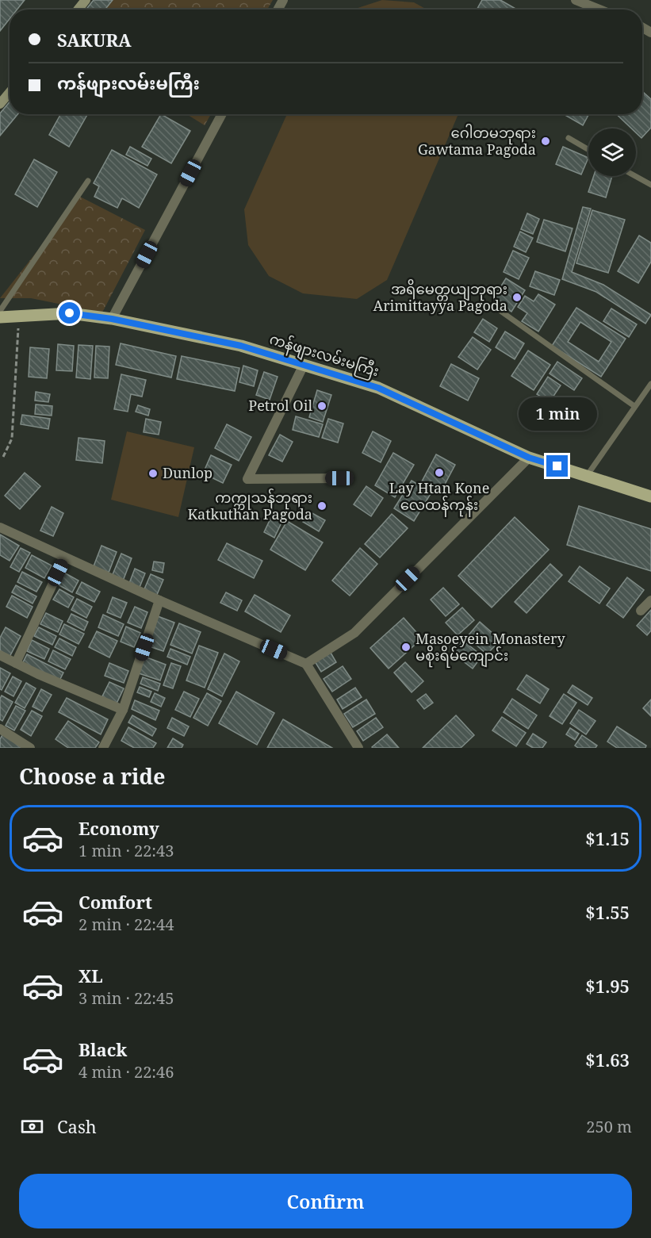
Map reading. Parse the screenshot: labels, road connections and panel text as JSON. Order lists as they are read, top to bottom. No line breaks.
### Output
{"streets":{"main road":["ကန်ဖျားလမ်းမကြီး"]},"places":["ဂေါတမဘုရား Gawtama Pagoda","အရိမေတ္တယျဘုရား Arimittayya Pagoda","Petrol Oil","Lay Htan Kone လေထန်ကုန်း","Dunlop","ကက္ကုသန်ဘုရား Katkuthan Pagoda","Masoeyein Monastery မစိုးရိမ်ကျောင်း"],"page":{"banner":["SAKURA","ကန်ဖျားလမ်းမကြီး"],"bubble":"1 min","heading":"Choose a ride","list":[{"name":"Economy","note":"1 min · 22:43","value":"$1.15"},{"name":"Comfort","note":"2 min · 22:44","value":"$1.55"},{"name":"XL","note":"3 min · 22:45","value":"$1.95"},{"name":"Black","note":"4 min · 22:46","value":"$1.63"}],"pay":["Cash","250 m"],"buttons":"Confirm"}}
